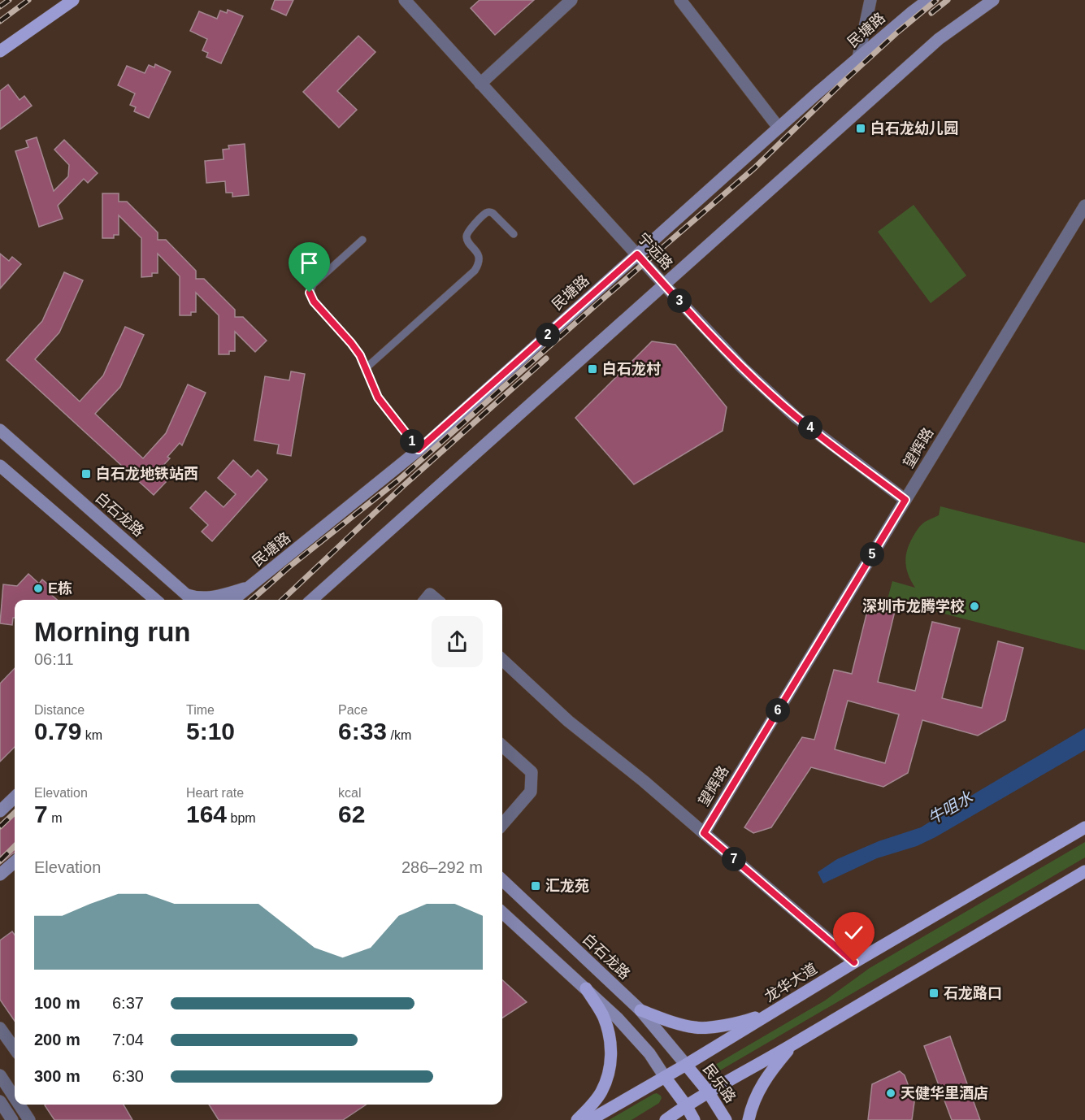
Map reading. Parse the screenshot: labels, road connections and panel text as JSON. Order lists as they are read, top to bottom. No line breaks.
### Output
{"streets":{"main road":["民塘路","白石龙路","龙华大道","民乐路"],"street":["宁远路","望辉路"]},"crossings":[["民塘路","宁远路"],["宁远路","望辉路"],["白石龙路","龙华大道"],["白石龙路","民乐路"],["龙华大道","民乐路"]],"water":["牛咀水"],"places":{"transit":["白石龙幼儿园","白石龙村","白石龙地铁站西","汇龙苑","石龙路口"],"other":["E栋","深圳市龙腾学校","天健华里酒店"]},"page":{"pins":["3","2","4","1","5","6","7"],"heading":["Morning run","06:11"],"stats":[["Distance","0.79 km"],["Time","5:10"],["Pace","6:33 /km"],["Elevation","7 m"],["Heart rate","164 bpm"],["kcal","62"]],"chart":["Elevation","286–292 m"],"list":[{"name":"100 m","note":"6:37"},{"name":"200 m","note":"7:04"},{"name":"300 m","note":"6:30"}]}}
